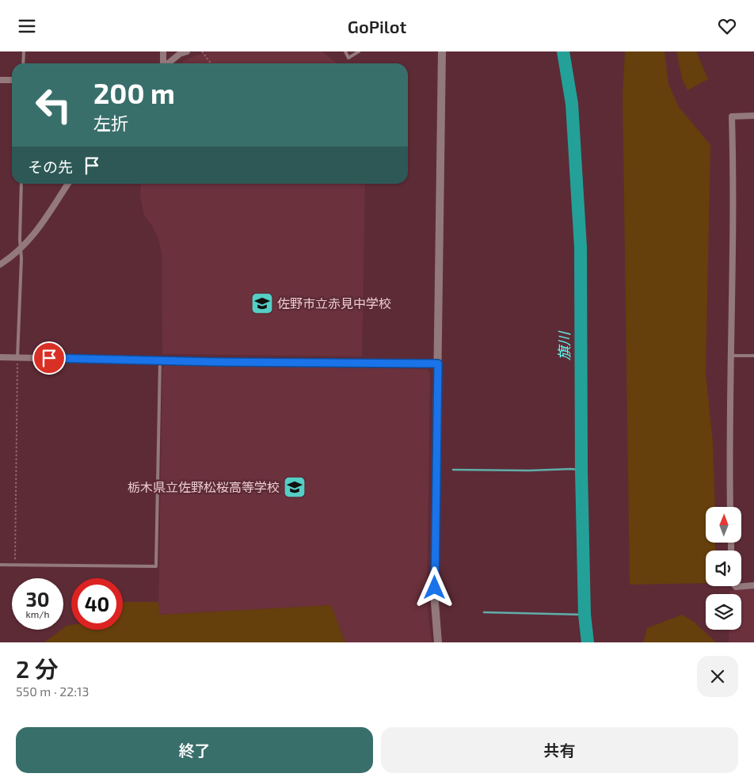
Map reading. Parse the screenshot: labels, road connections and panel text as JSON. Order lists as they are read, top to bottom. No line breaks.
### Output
{"water":["旗川"],"places":{"school or university":["佐野市立赤見中学校","栃木県立佐野松桜高等学校"]},"north":"top","page":{"header":"GoPilot","turn":["200 m","左折"],"then":"その先","speed":"30 km/h","limit":"40","heading":["2 分","550 m · 22:13"],"buttons":["終了","共有"]}}
